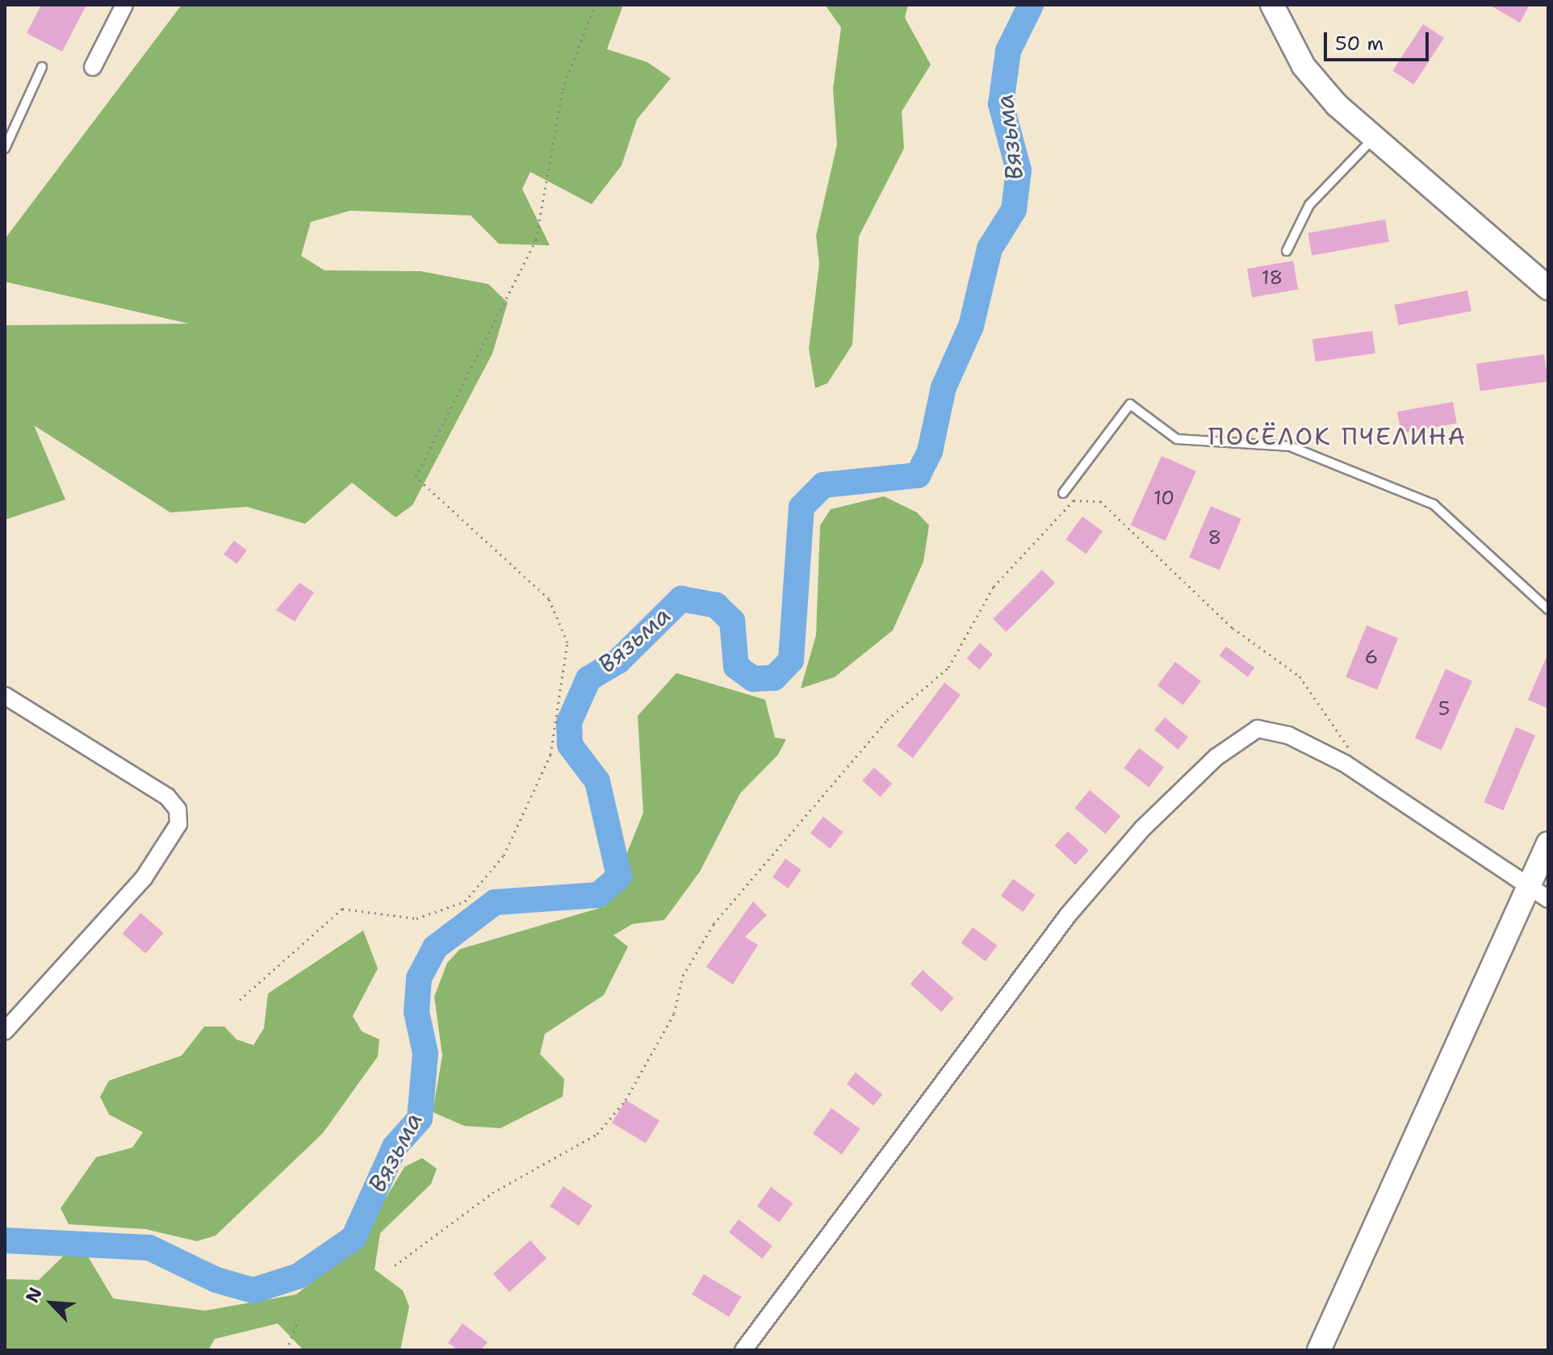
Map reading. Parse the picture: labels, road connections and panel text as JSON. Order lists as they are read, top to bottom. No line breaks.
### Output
{"districts":["ПОСЁЛОК ПЧЕЛИНА"],"water":["Вязьма"],"house_numbers":["18","10","8","6","5"],"scale_bar":"50 m","north":"top left"}
